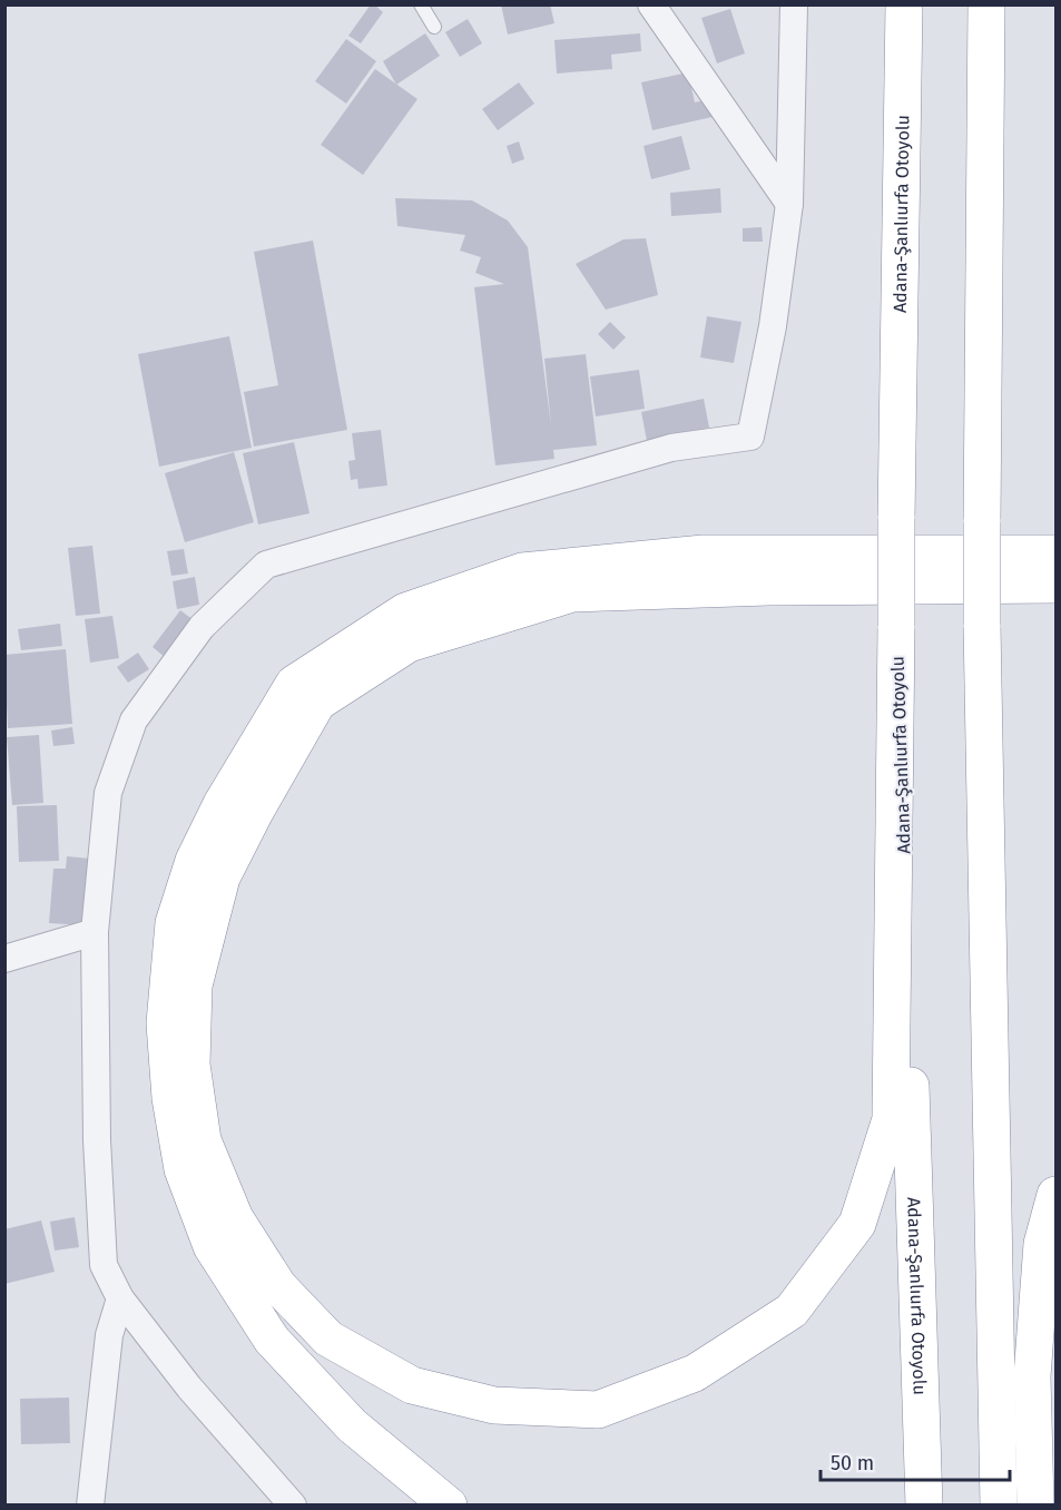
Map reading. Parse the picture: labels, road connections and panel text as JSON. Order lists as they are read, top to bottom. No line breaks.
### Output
{"streets":{"highway":["Adana-Şanlıurfa Otoyolu"]},"scale_bar":"50 m"}
